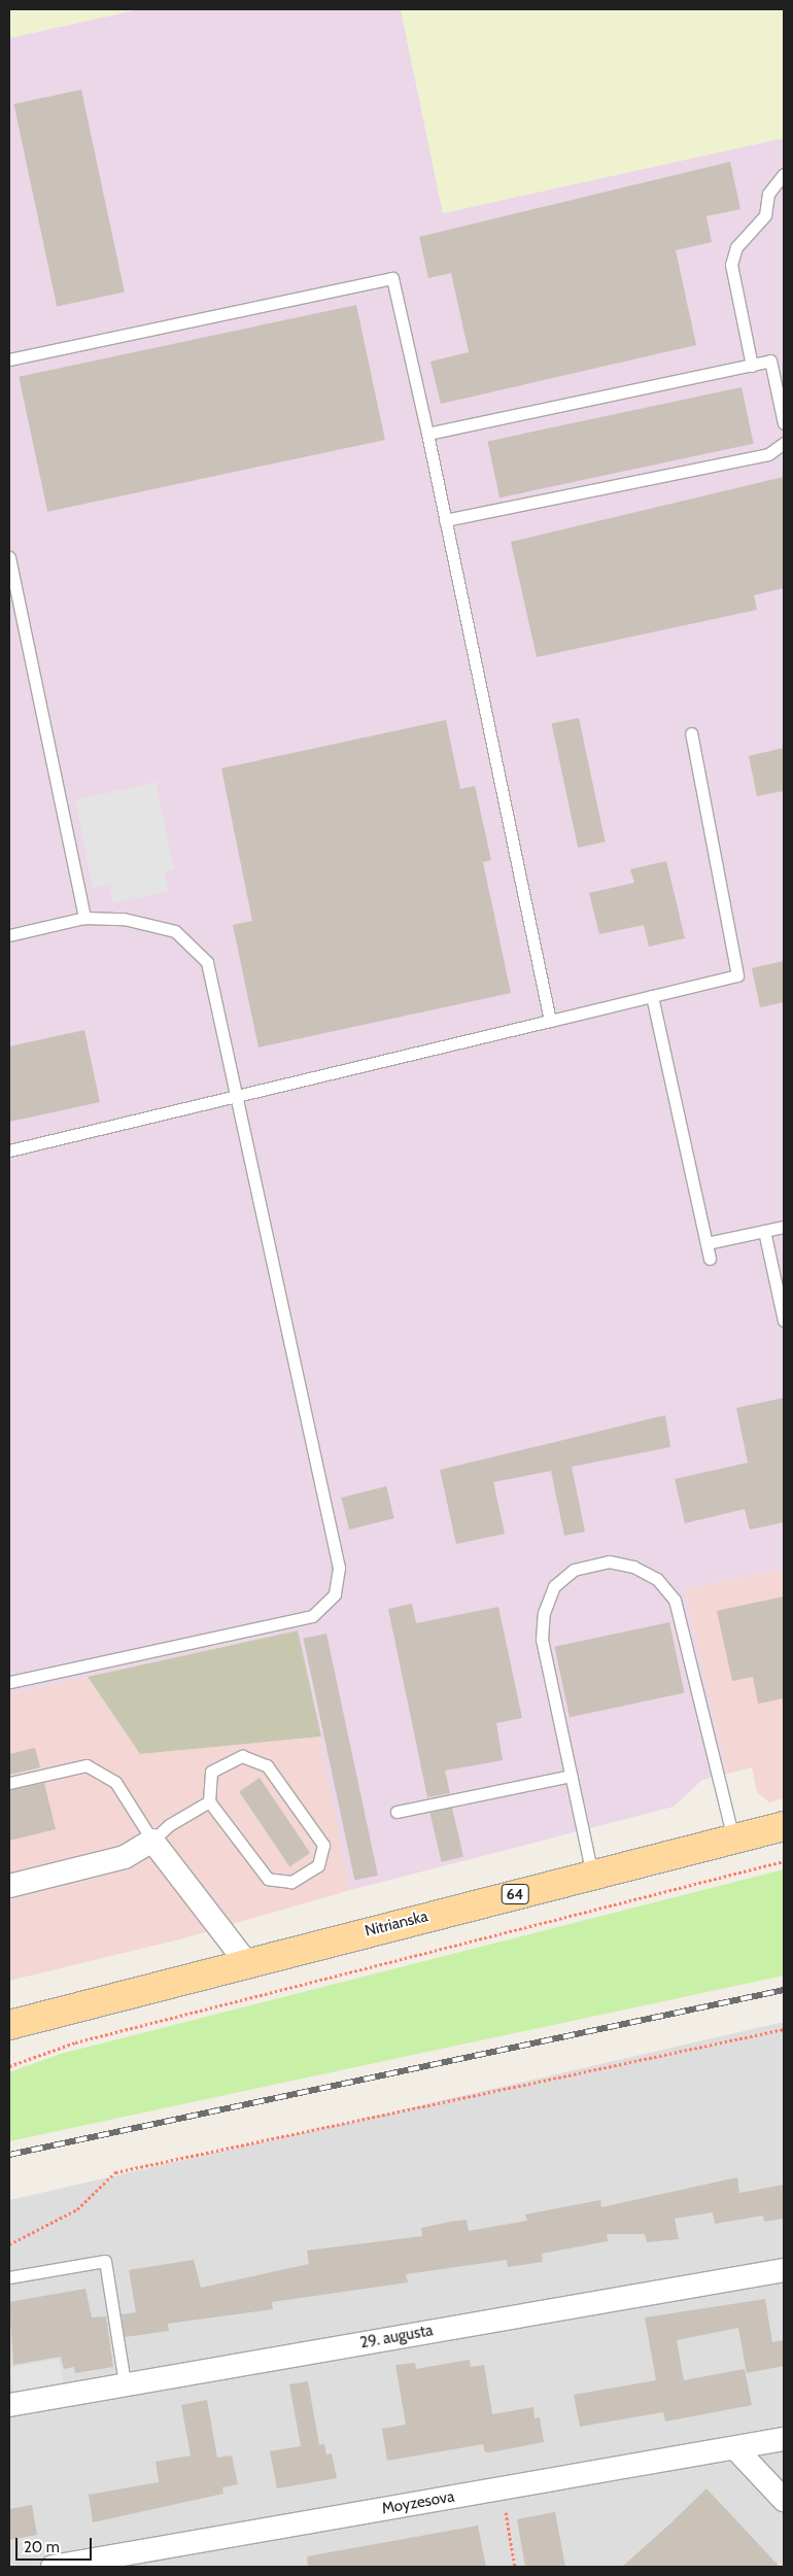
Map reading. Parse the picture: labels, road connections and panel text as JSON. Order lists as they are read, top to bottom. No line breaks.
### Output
{"streets":{"main road":["64","Nitrianska"],"street":["29. augusta","Moyzesova"]},"scale_bar":"20 m"}
